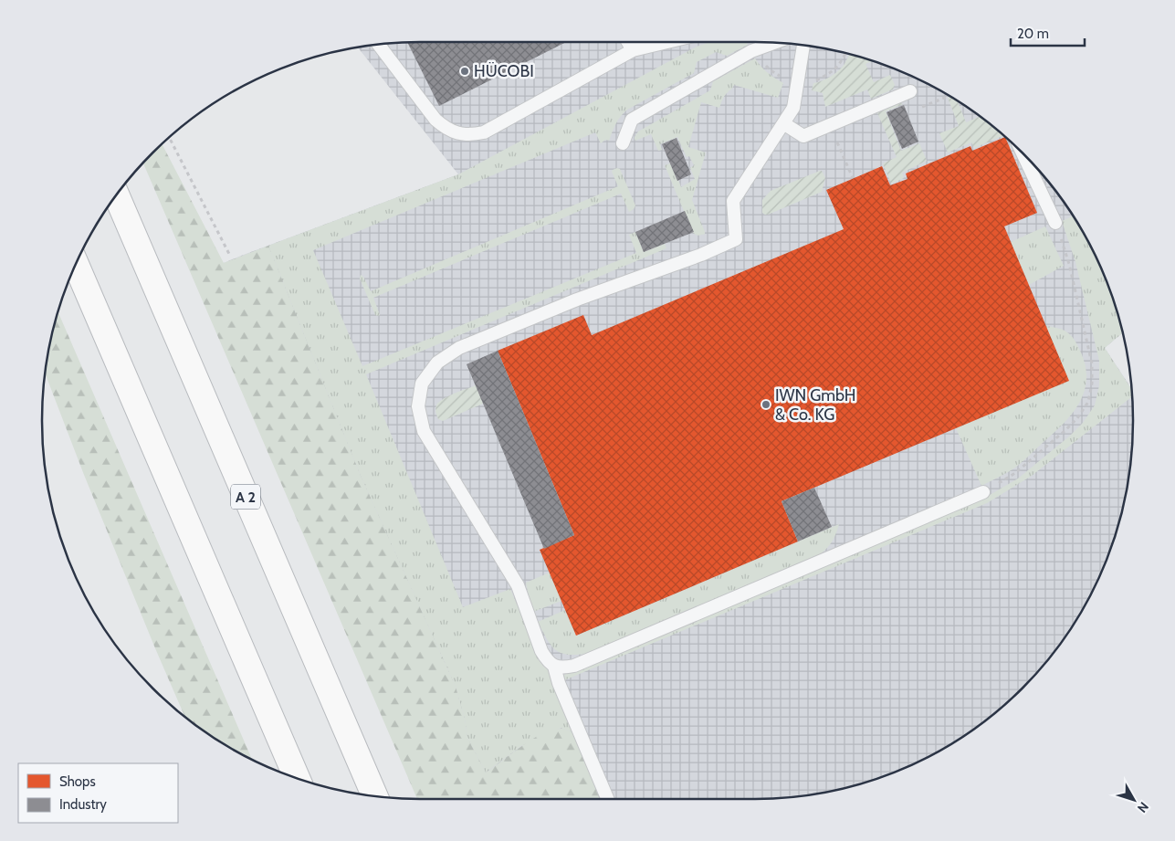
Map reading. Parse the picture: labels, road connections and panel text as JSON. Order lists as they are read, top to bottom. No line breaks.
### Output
{"streets":{"highway":["A 2"]},"places":["HÜCOBI","IWN GmbH & Co. KG"],"legend":["Shops","Industry"],"scale_bar":"20 m","north":"bottom right"}
